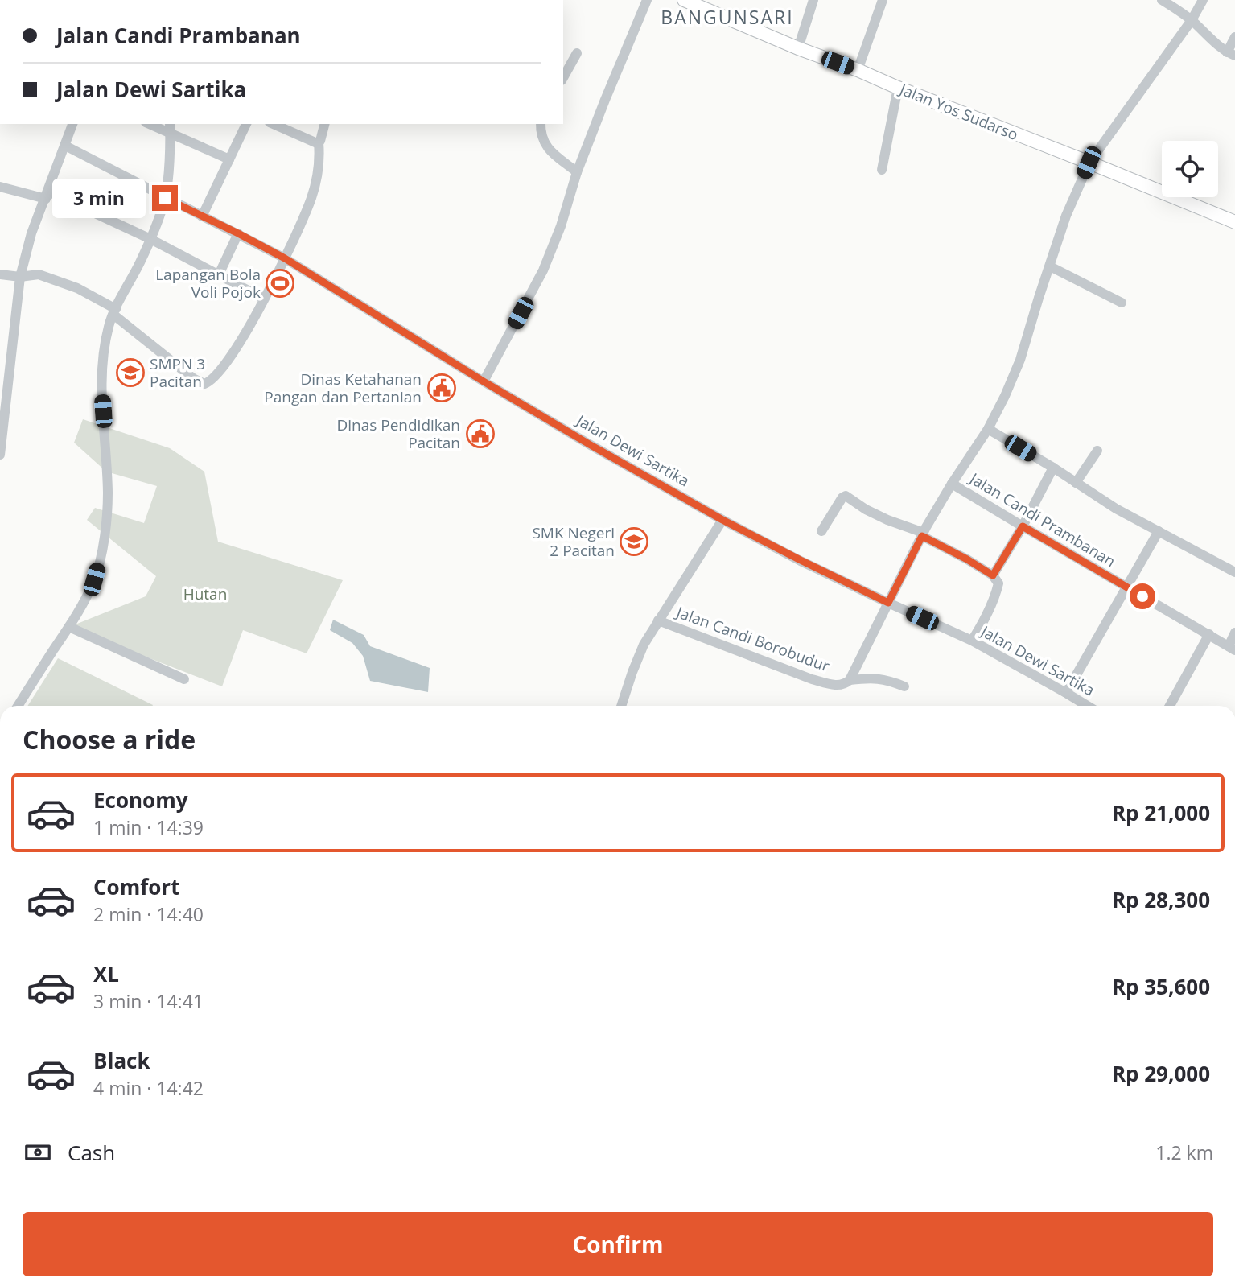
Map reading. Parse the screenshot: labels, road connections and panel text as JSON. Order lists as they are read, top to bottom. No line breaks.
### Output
{"streets":{"main road":["Jalan Yos Sudarso"],"street":["Jalan Dewi Sartika","Jalan Candi Prambanan","Jalan Candi Borobudur"]},"districts":["BANGUNSARI"],"parks":["Hutan"],"places":{"sports":["Lapangan Bola Voli Pojok"],"school or university":["SMPN 3 Pacitan","SMK Negeri 2 Pacitan"],"public building":["Dinas Ketahanan Pangan dan Pertanian","Dinas Pendidikan Pacitan"]},"page":{"banner":["Jalan Candi Prambanan","Jalan Dewi Sartika"],"bubble":"3 min","heading":"Choose a ride","list":[{"name":"Economy","note":"1 min · 14:39","value":"Rp 21,000"},{"name":"Comfort","note":"2 min · 14:40","value":"Rp 28,300"},{"name":"XL","note":"3 min · 14:41","value":"Rp 35,600"},{"name":"Black","note":"4 min · 14:42","value":"Rp 29,000"}],"pay":["Cash","1.2 km"],"buttons":"Confirm"}}
